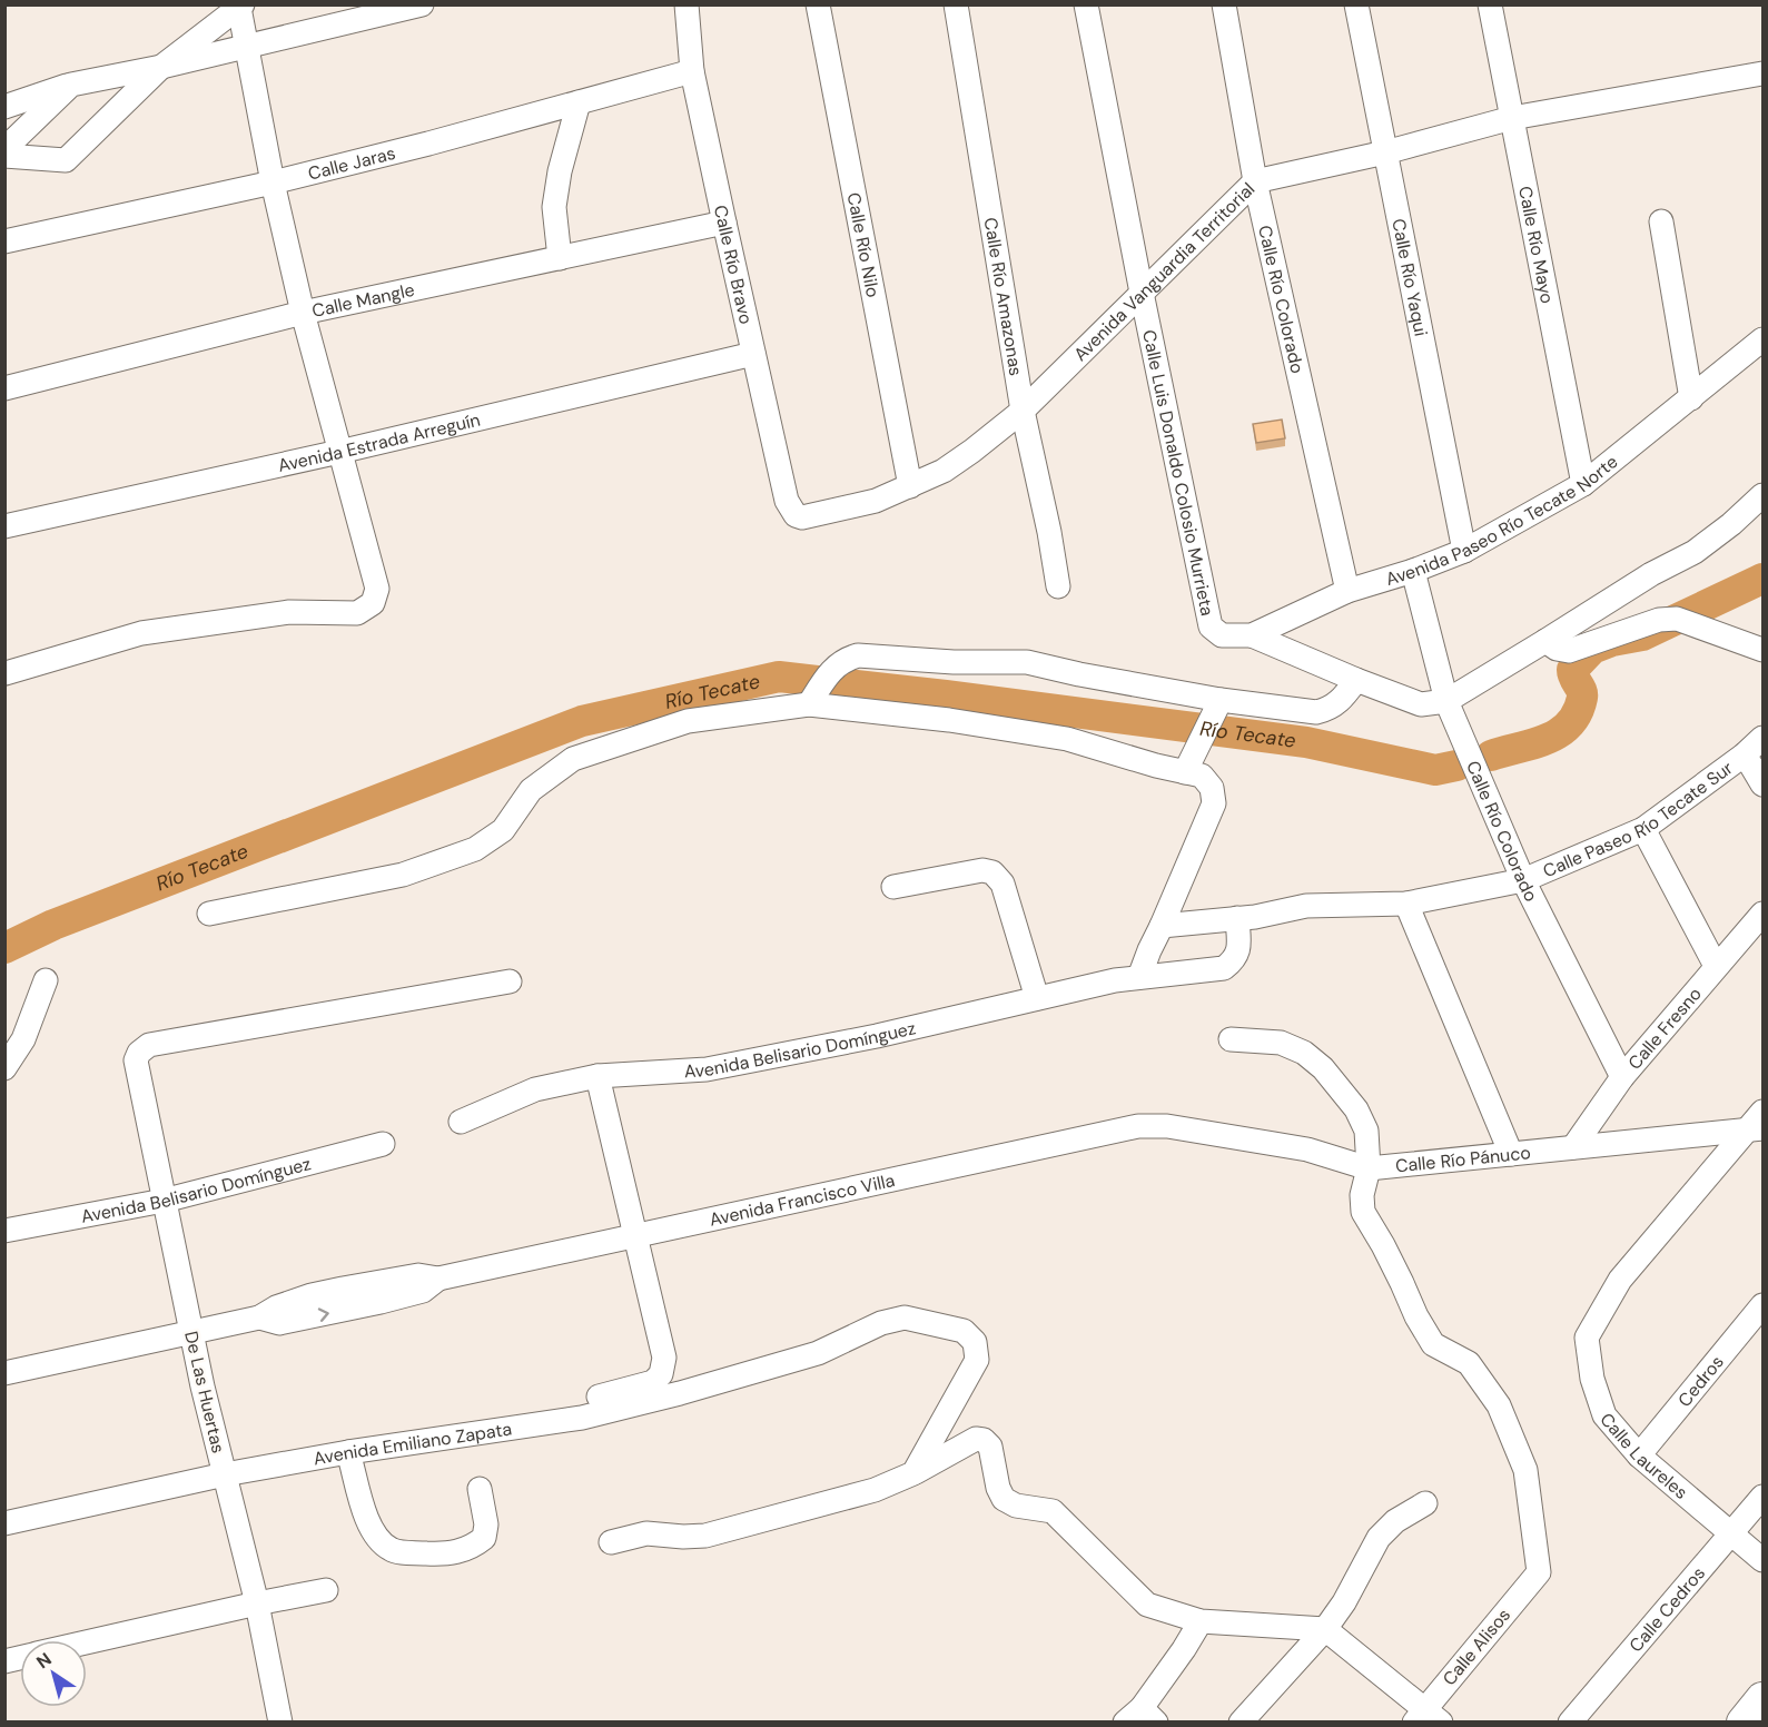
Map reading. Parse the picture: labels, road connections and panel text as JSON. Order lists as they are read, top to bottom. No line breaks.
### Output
{"streets":{"street":["Calle Jaras","Calle Río Mayo","Calle Río Nilo","Calle Río Bravo","Avenida Vanguardia Territorial","Calle Río Yaqui","Calle Río Amazonas","Calle Río Colorado","Calle Mangle","Avenida Estrada Arreguín","Calle Luis Donaldo Colosio Murrieta","Avenida Paseo Río Tecate Norte","Calle Paseo Río Tecate Sur","Calle Fresno","Avenida Belisario Domínguez","Calle Río Pánuco","Avenida Francisco Villa","Cedros","De Las Huertas","Avenida Emiliano Zapata","Calle Laureles","Calle Cedros","Calle Alisos"]},"crossings":[["Calle Jaras","Calle Río Bravo"],["Calle Río Mayo","Avenida Vanguardia Territorial"],["Calle Río Mayo","Avenida Paseo Río Tecate Norte"],["Calle Río Nilo","Avenida Vanguardia Territorial"],["Calle Río Bravo","Avenida Vanguardia Territorial"],["Calle Río Bravo","Calle Mangle"],["Calle Río Bravo","Avenida Estrada Arreguín"],["Avenida Vanguardia Territorial","Calle Río Yaqui"],["Avenida Vanguardia Territorial","Calle Río Amazonas"],["Avenida Vanguardia Territorial","Calle Río Colorado"],["Avenida Vanguardia Territorial","Calle Luis Donaldo Colosio Murrieta"],["Calle Río Yaqui","Avenida Paseo Río Tecate Norte"],["Calle Río Colorado","Avenida Paseo Río Tecate Norte"],["Calle Río Colorado","Calle Paseo Río Tecate Sur"],["Calle Río Colorado","Calle Fresno"],["Calle Luis Donaldo Colosio Murrieta","Avenida Paseo Río Tecate Norte"],["Calle Paseo Río Tecate Sur","Avenida Belisario Domínguez"],["Calle Fresno","Calle Río Pánuco"],["Avenida Belisario Domínguez","De Las Huertas"],["Calle Río Pánuco","Avenida Francisco Villa"],["Calle Río Pánuco","Calle Laureles"],["Calle Río Pánuco","Calle Alisos"],["Avenida Francisco Villa","De Las Huertas"],["Cedros","Calle Laureles"],["De Las Huertas","Avenida Emiliano Zapata"],["Calle Laureles","Calle Cedros"]],"water":["Río Tecate"],"north":"top left"}
